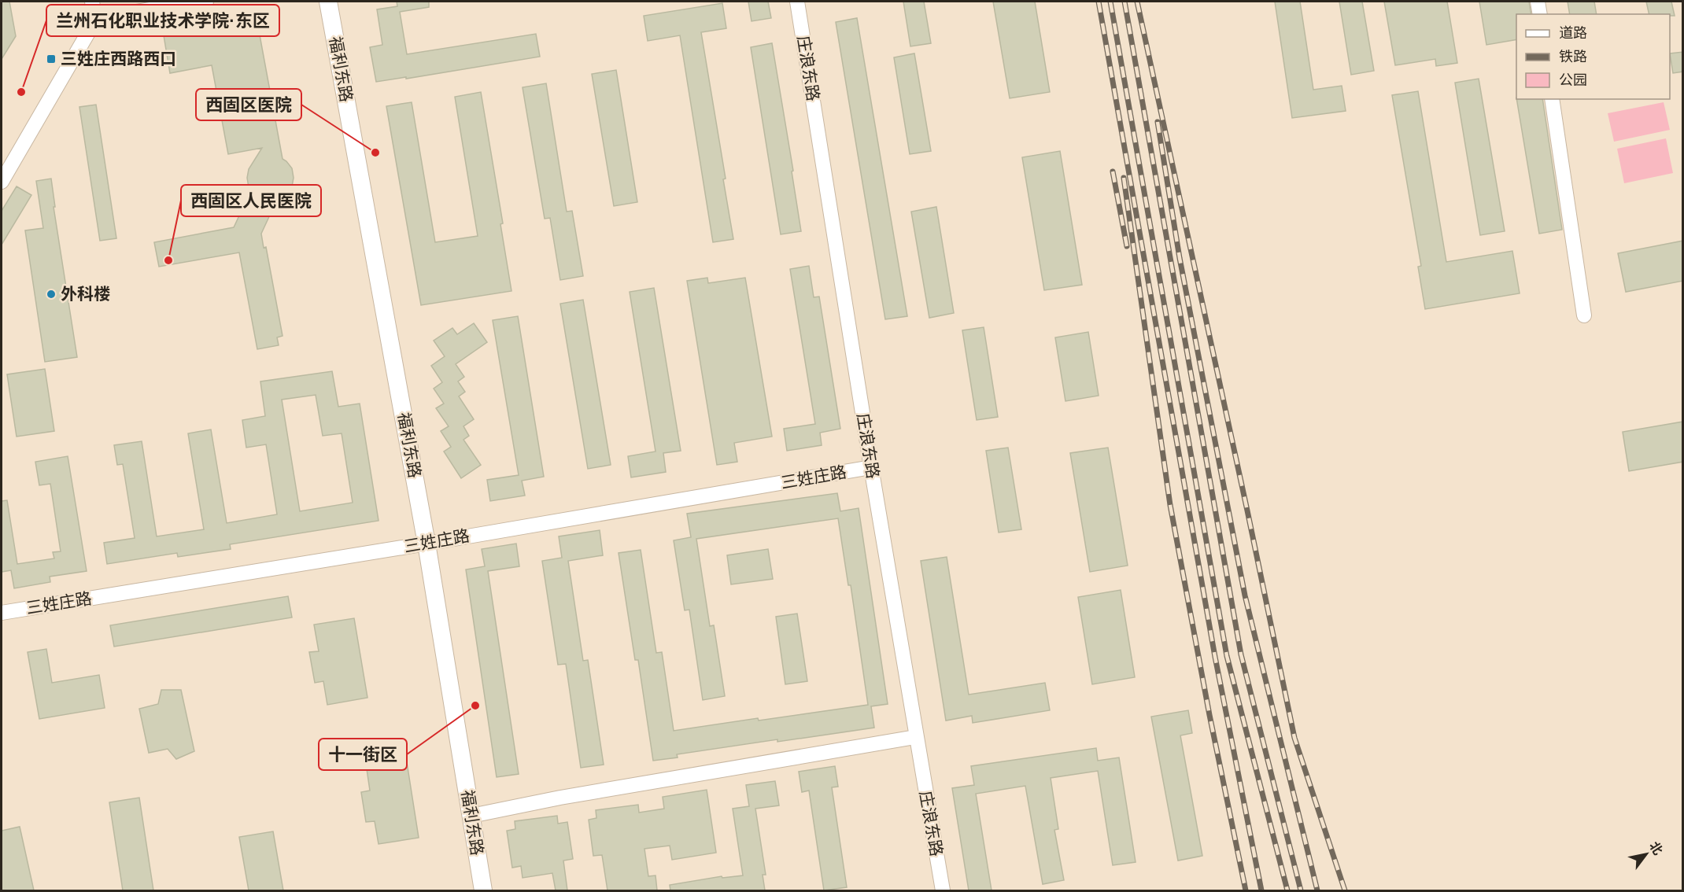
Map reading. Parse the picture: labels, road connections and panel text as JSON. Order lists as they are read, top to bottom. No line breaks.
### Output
{"streets":{"main road":["福利东路"],"street":["庄浪东路","三姓庄路"]},"crossings":[["庄浪东路","三姓庄路"],["福利东路","三姓庄路"]],"places":{"transit":["三姓庄西路西口"],"other":["兰州石化职业技术学院·东区","西固区医院","西固区人民医院","外科楼","十一街区"]},"legend":["道路","铁路","公园"],"north":"top right"}
